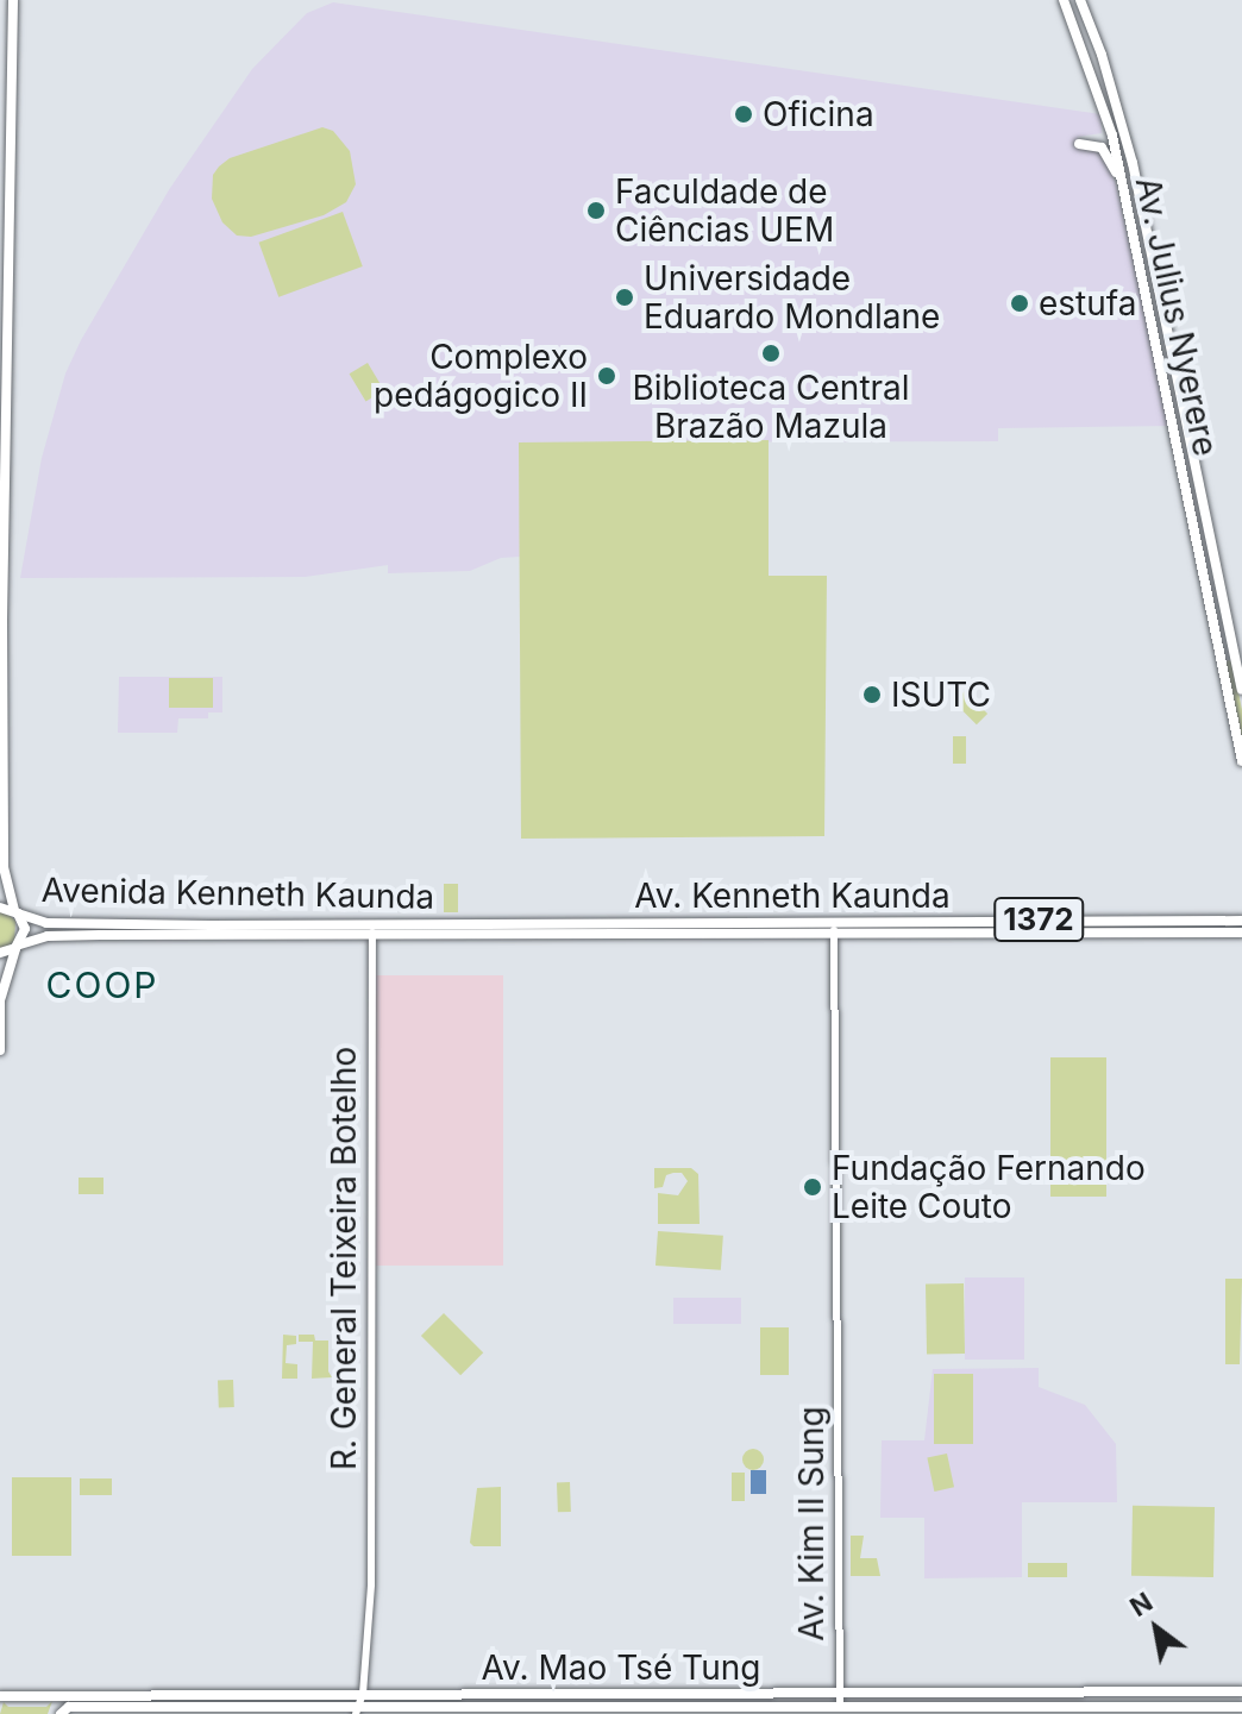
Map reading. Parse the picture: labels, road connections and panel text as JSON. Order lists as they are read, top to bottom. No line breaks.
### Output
{"streets":{"main road":["Av. Julius Nyerere","Avenida Kenneth Kaunda","Av. Kenneth Kaunda","1372","Av. Mao Tsé Tung"],"street":["R. General Teixeira Botelho","Av. Kim II Sung"]},"crossings":[["Avenida Kenneth Kaunda","Av. Kenneth Kaunda"],["Avenida Kenneth Kaunda","R. General Teixeira Botelho"],["Av. Kenneth Kaunda","1372"],["Av. Kenneth Kaunda","Av. Kim II Sung"],["1372","Av. Kim II Sung"],["R. General Teixeira Botelho","Av. Mao Tsé Tung"],["Av. Kim II Sung","Av. Mao Tsé Tung"]],"districts":["COOP"],"places":["Oficina","Faculdade de Ciências UEM","Universidade Eduardo Mondlane","estufa","Biblioteca Central Brazão Mazula","Complexo pedágogico II","ISUTC","Fundação Fernando Leite Couto"],"north":"top left"}
